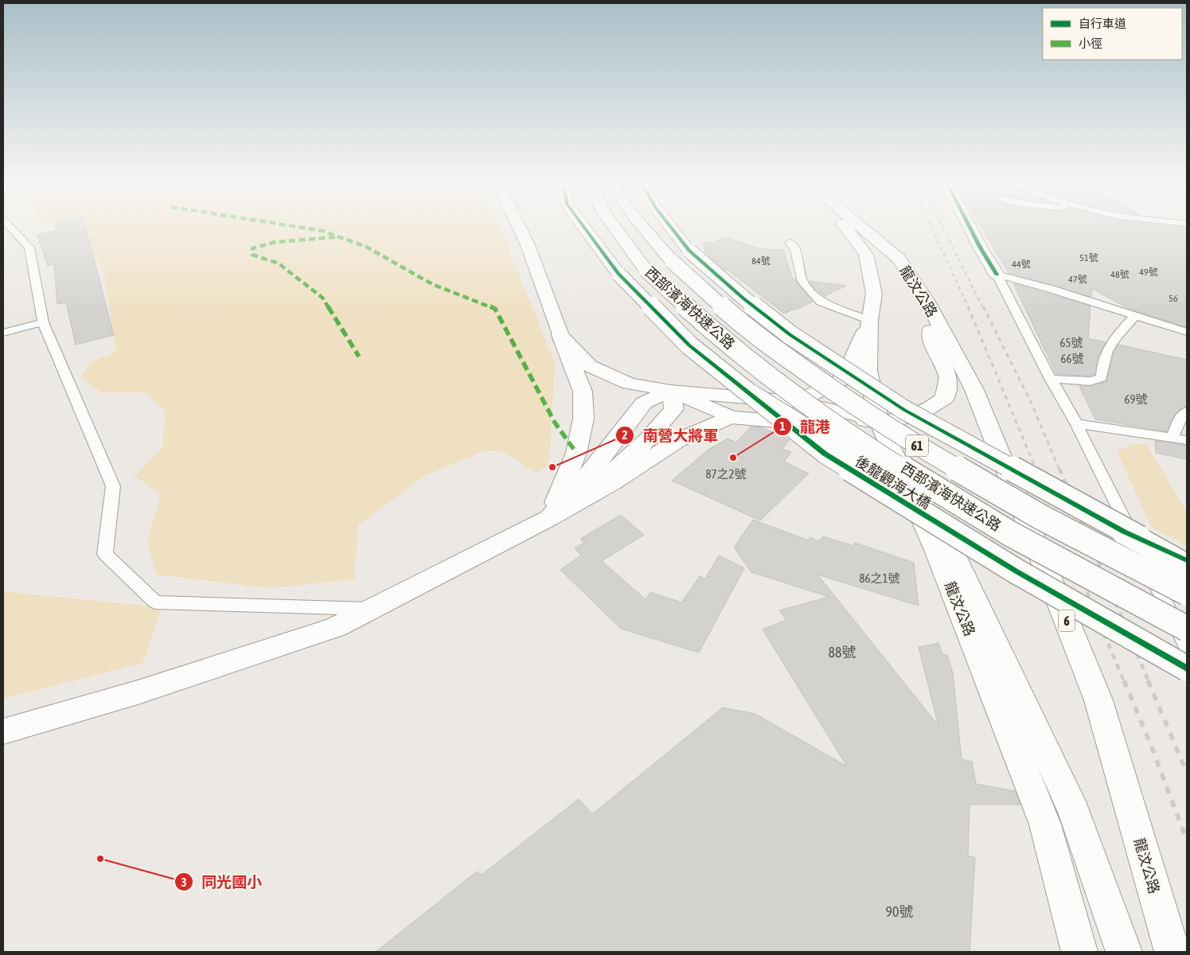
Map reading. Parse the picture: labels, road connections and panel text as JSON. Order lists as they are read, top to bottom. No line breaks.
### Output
{"streets":{"main road":["龍汶公路","西部濱海快速公路","61","後龍觀海大橋","6"]},"places":["龍港","南營大將軍","同光國小"],"house_numbers":["51號","84號","44號","49號","48號","47號","56","65號","66號","69號","87之2號","86之1號","88號","90號"],"legend":["自行車道","小徑"]}
